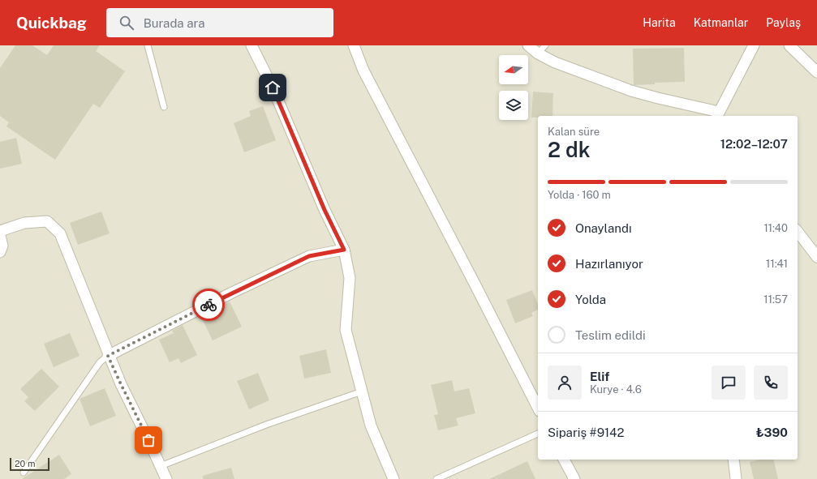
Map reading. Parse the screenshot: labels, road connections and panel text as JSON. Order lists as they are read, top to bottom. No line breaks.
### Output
{"scale_bar":"20 m","north":"left","page":{"header":"Quickbag","search":"Burada ara","nav":["Harita","Katmanlar","Paylaş"],"heading":["2 dk","Kalan süre","12:02–12:07"],"panel":["Elif","Kurye · 4.6","Sipariş #9142","₺390"],"bar":"Yolda · 160 m","list":[["Onaylandı","11:40"],["Hazırlanıyor","11:41"],["Yolda","11:57"],"Teslim edildi"],"scale":"20 m"}}
